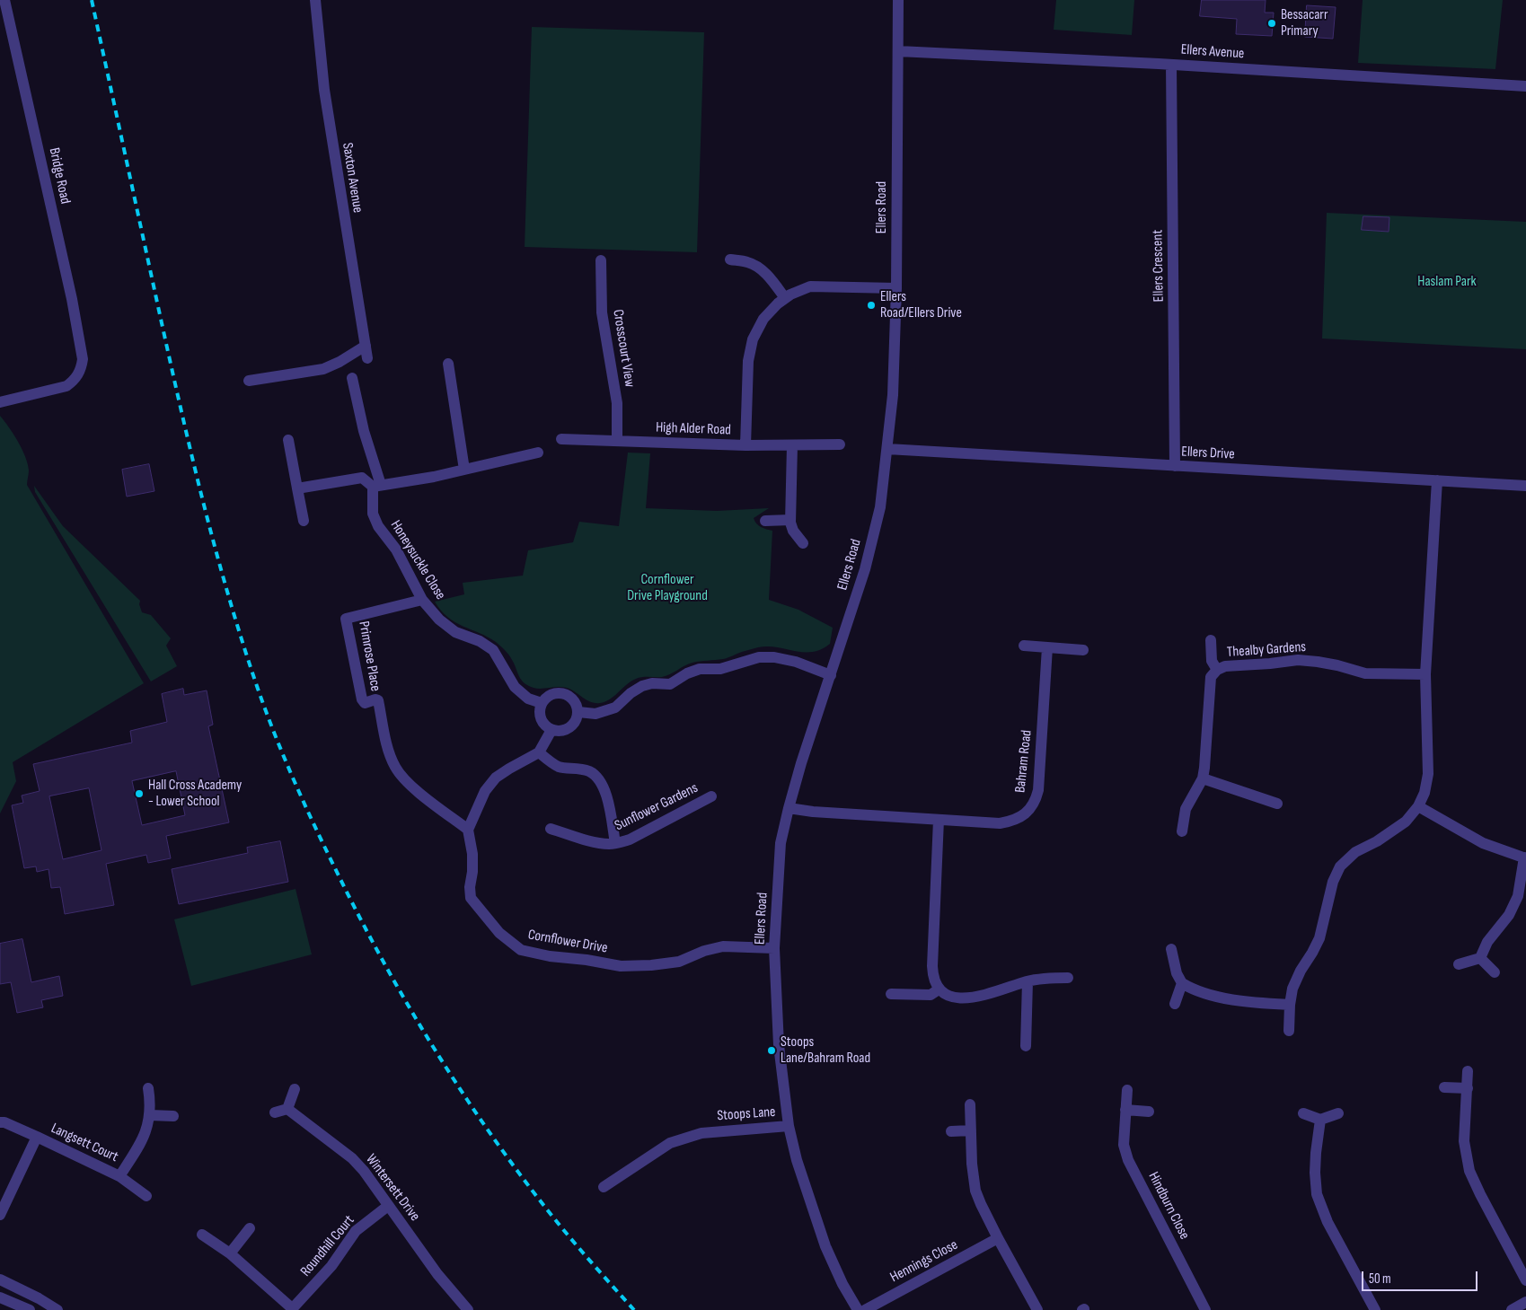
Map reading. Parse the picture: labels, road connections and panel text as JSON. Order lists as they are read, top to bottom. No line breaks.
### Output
{"streets":{"street":["Ellers Avenue","Bridge Road","Saxton Avenue","Ellers Road","Ellers Crescent","Crosscourt View","High Alder Road","Ellers Drive","Honeysuckle Close","Thealby Gardens","Primrose Place","Bahram Road","Sunflower Gardens","Cornflower Drive","Stoops Lane","Langsett Court","Wintersett Drive","Hindburn Close","Roundhill Court","Hennings Close"]},"crossings":[["Ellers Avenue","Ellers Road"],["Ellers Avenue","Ellers Crescent"],["Ellers Road","High Alder Road"],["Ellers Road","Ellers Drive"],["Ellers Road","Bahram Road"],["Ellers Road","Cornflower Drive"],["Ellers Road","Stoops Lane"],["Ellers Crescent","Ellers Drive"],["Crosscourt View","High Alder Road"],["Honeysuckle Close","Primrose Place"],["Primrose Place","Cornflower Drive"],["Wintersett Drive","Roundhill Court"]],"parks":["Haslam Park","Cornflower Drive Playground"],"places":["Bessacarr Primary","Ellers Road/Ellers Drive","Hall Cross Academy - Lower School","Stoops Lane/Bahram Road"],"scale_bar":"50 m"}
